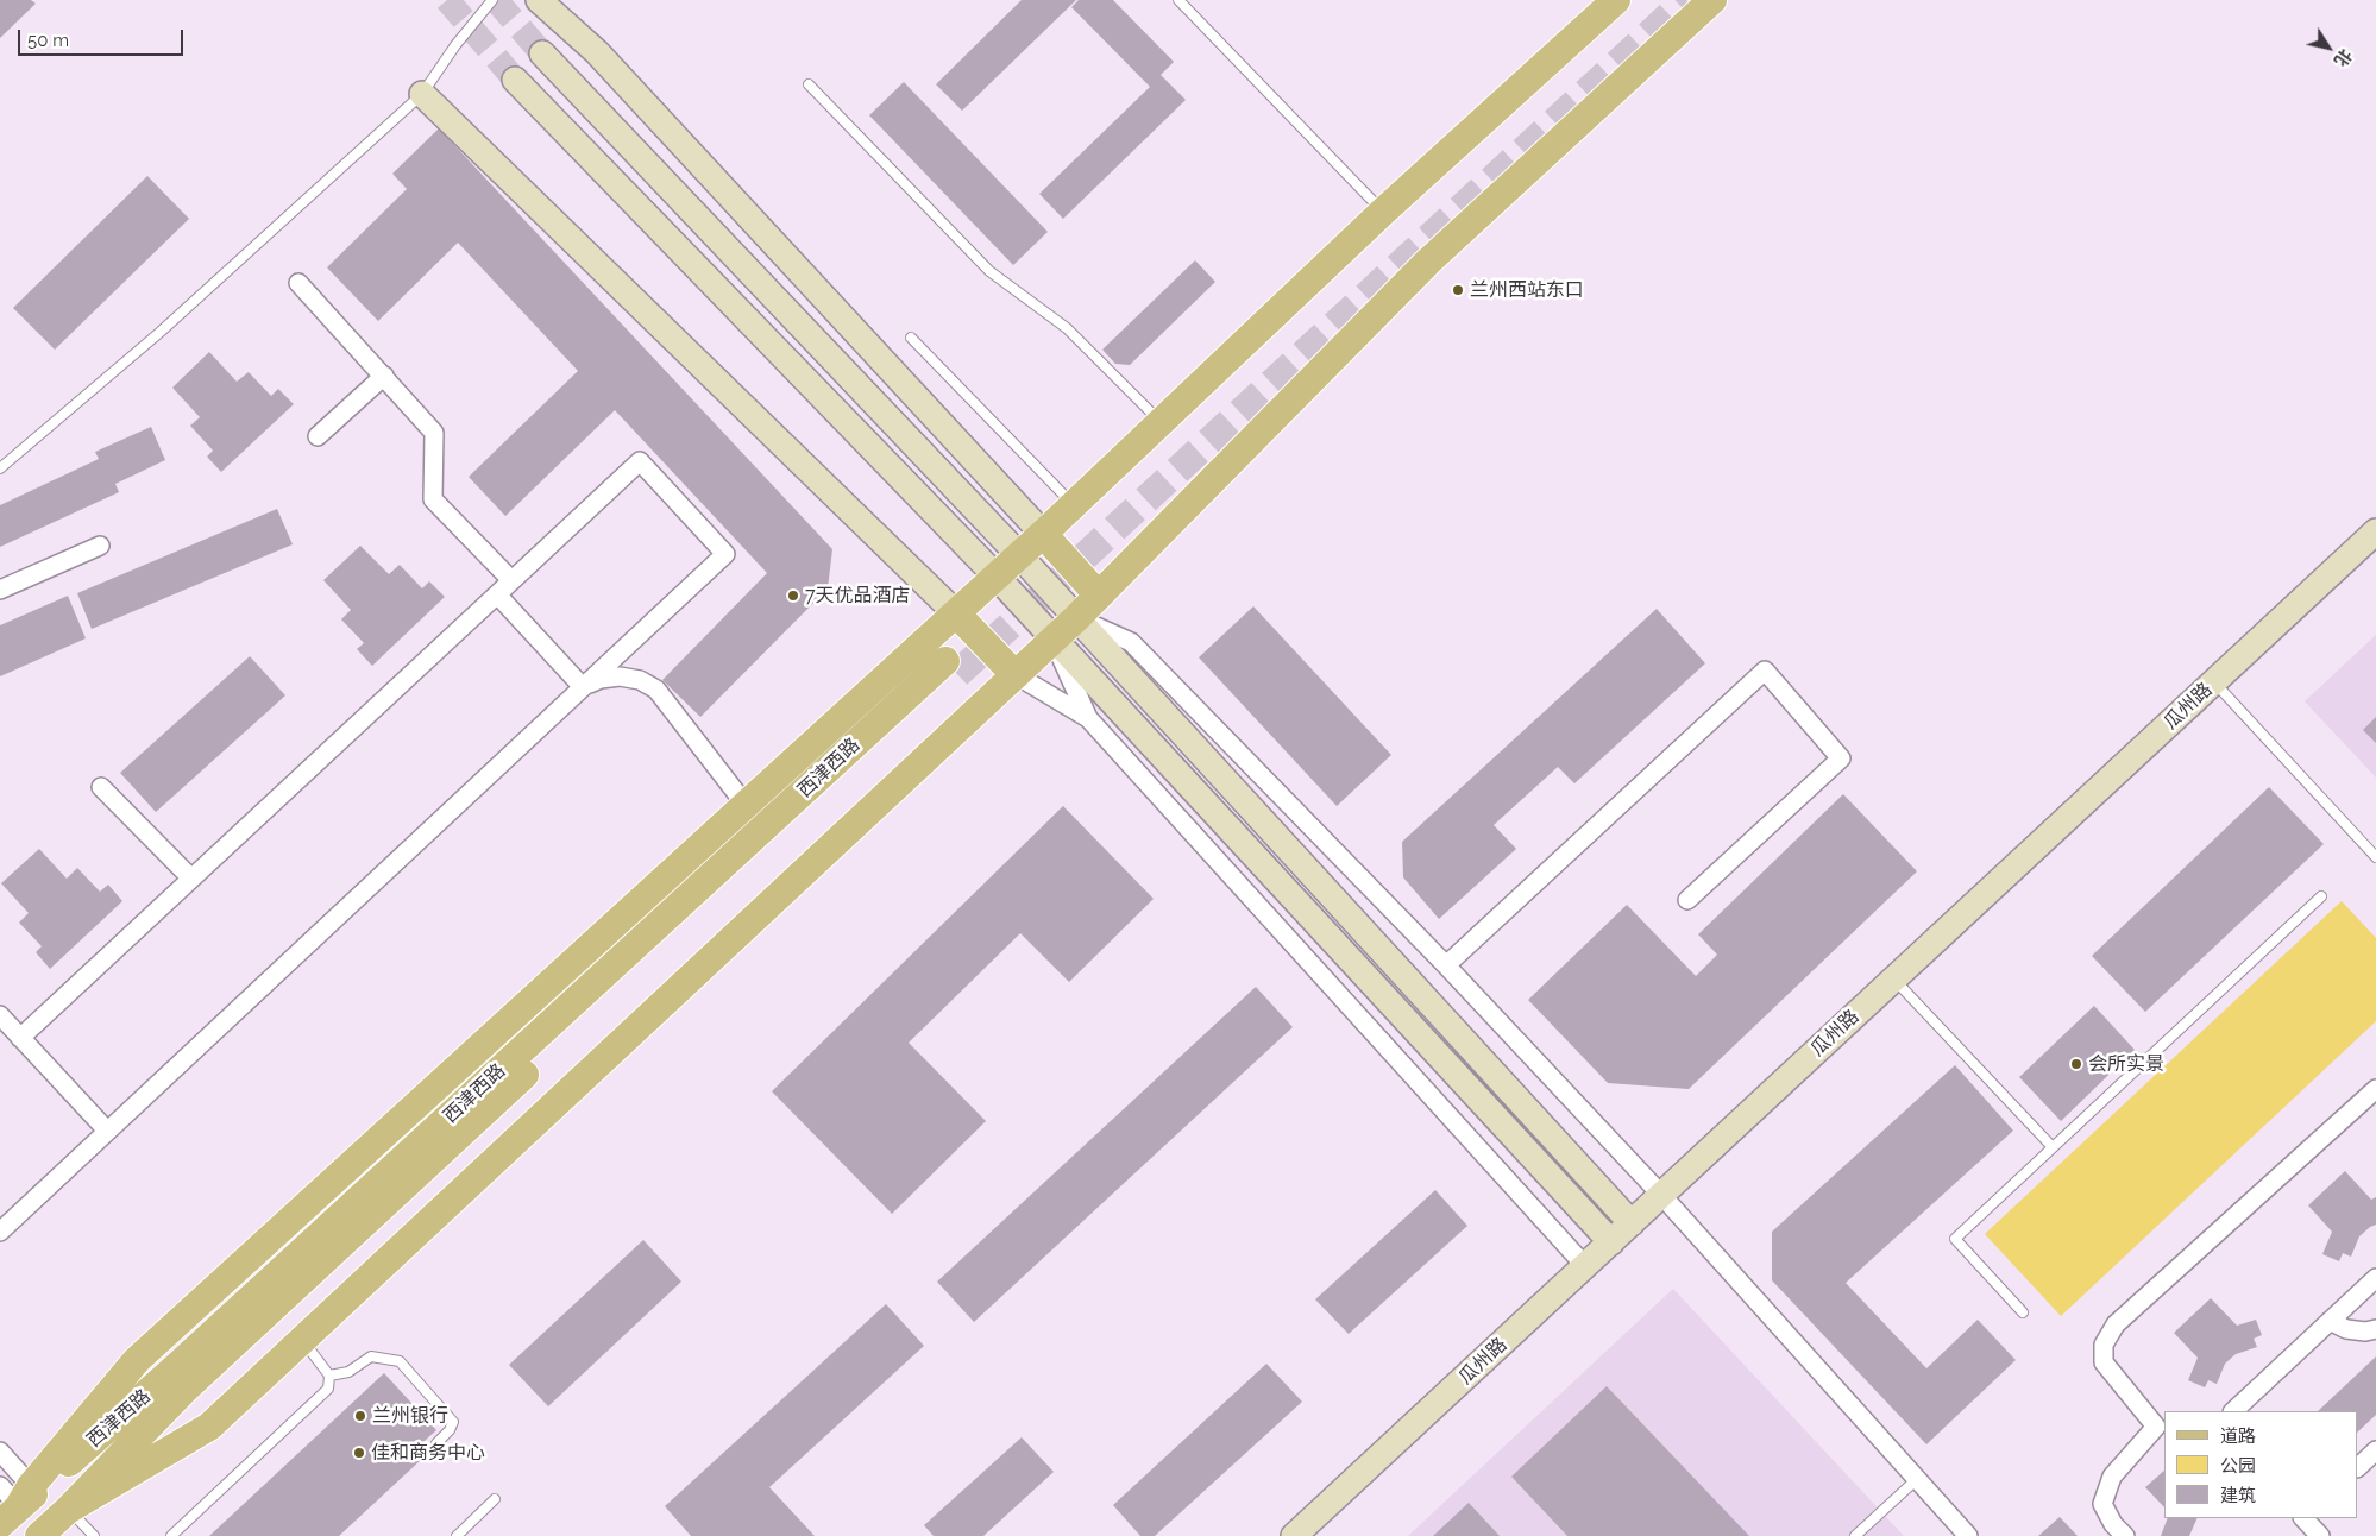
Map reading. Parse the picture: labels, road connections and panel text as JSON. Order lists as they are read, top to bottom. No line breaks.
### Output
{"streets":{"main road":["西津西路"],"street":["瓜州路"]},"places":["兰州西站东口","7天优品酒店","会所实景","兰州银行","佳和商务中心"],"legend":["道路","公园","建筑"],"scale_bar":"50 m","north":"bottom right"}
